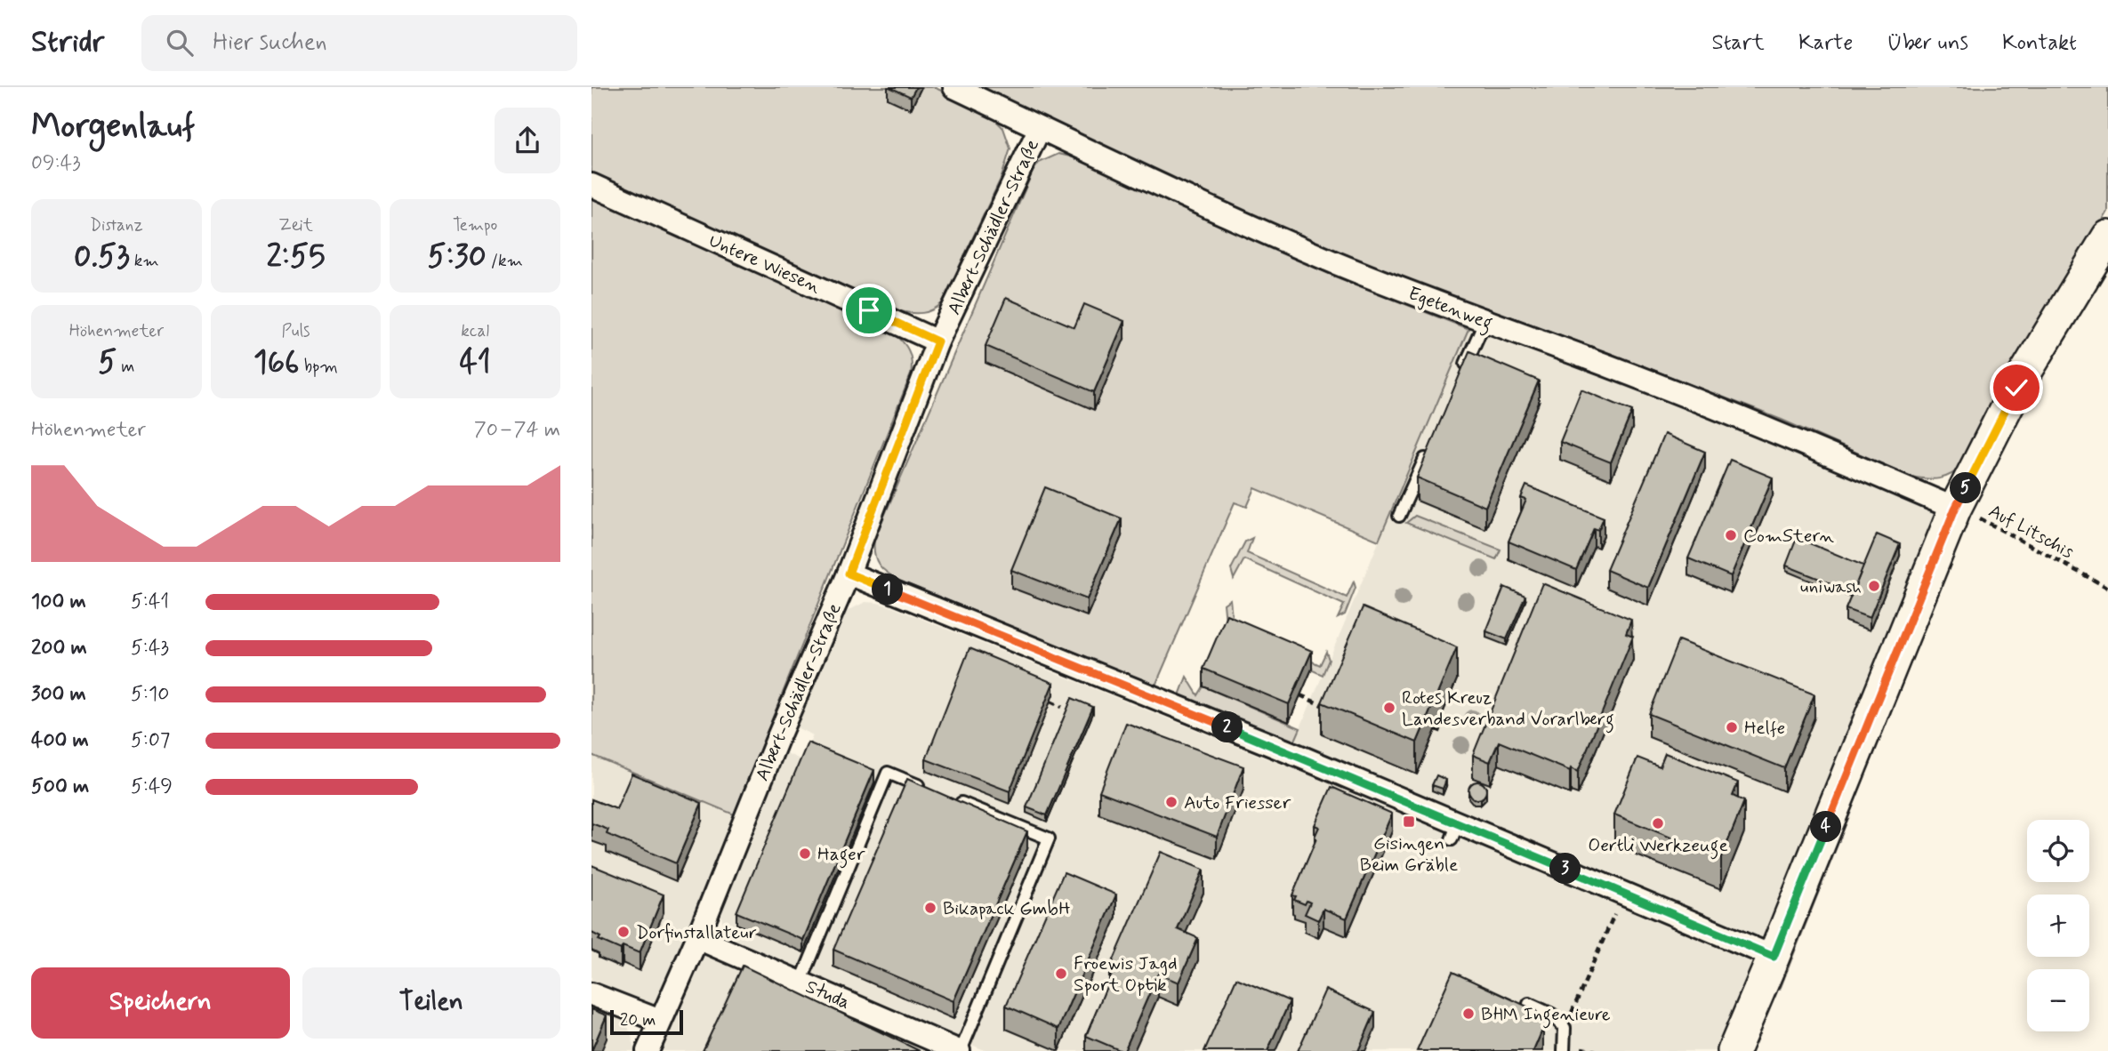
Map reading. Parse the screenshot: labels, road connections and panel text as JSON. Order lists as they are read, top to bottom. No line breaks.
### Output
{"streets":{"street":["Albert-Schädler-Straße","Untere Wiesen","Egetenweg","Studa"],"path":["Auf Litschis"]},"crossings":[["Albert-Schädler-Straße","Untere Wiesen"],["Albert-Schädler-Straße","Egetenweg"],["Albert-Schädler-Straße","Studa"],["Egetenweg","Auf Litschis"]],"places":{"other":["ComStern","uniwash","Rotes Kreuz Landesverband Vorarlberg","Helfe","Auto Friesser","Oertli Werkzeuge","Hager","Bikapack GmbH","Dorfinstallateur","Froewis Jagd Sport Optik","BHM Ingenieure"],"transit":["Gisingen Beim Gräble"]},"scale_bar":"20 m","page":{"header":"Stridr","search":"Hier suchen","nav":["Start","Karte","Über uns","Kontakt"],"heading":["Morgenlauf","09:43"],"stats":[["Distanz","0.53 km"],["Zeit","2:55"],["Tempo","5:30 /km"],["Höhenmeter","5 m"],["Puls","166 bpm"],["kcal","41"]],"chart":["Höhenmeter","70–74 m"],"pins":["5","1","2","4","3"],"list":[{"name":"100 m","note":"5:41"},{"name":"200 m","note":"5:43"},{"name":"300 m","note":"5:10"},{"name":"400 m","note":"5:07"},{"name":"500 m","note":"5:49"}],"map_buttons":["+","−"],"buttons":["Speichern","Teilen"],"scale":"20 m"}}
